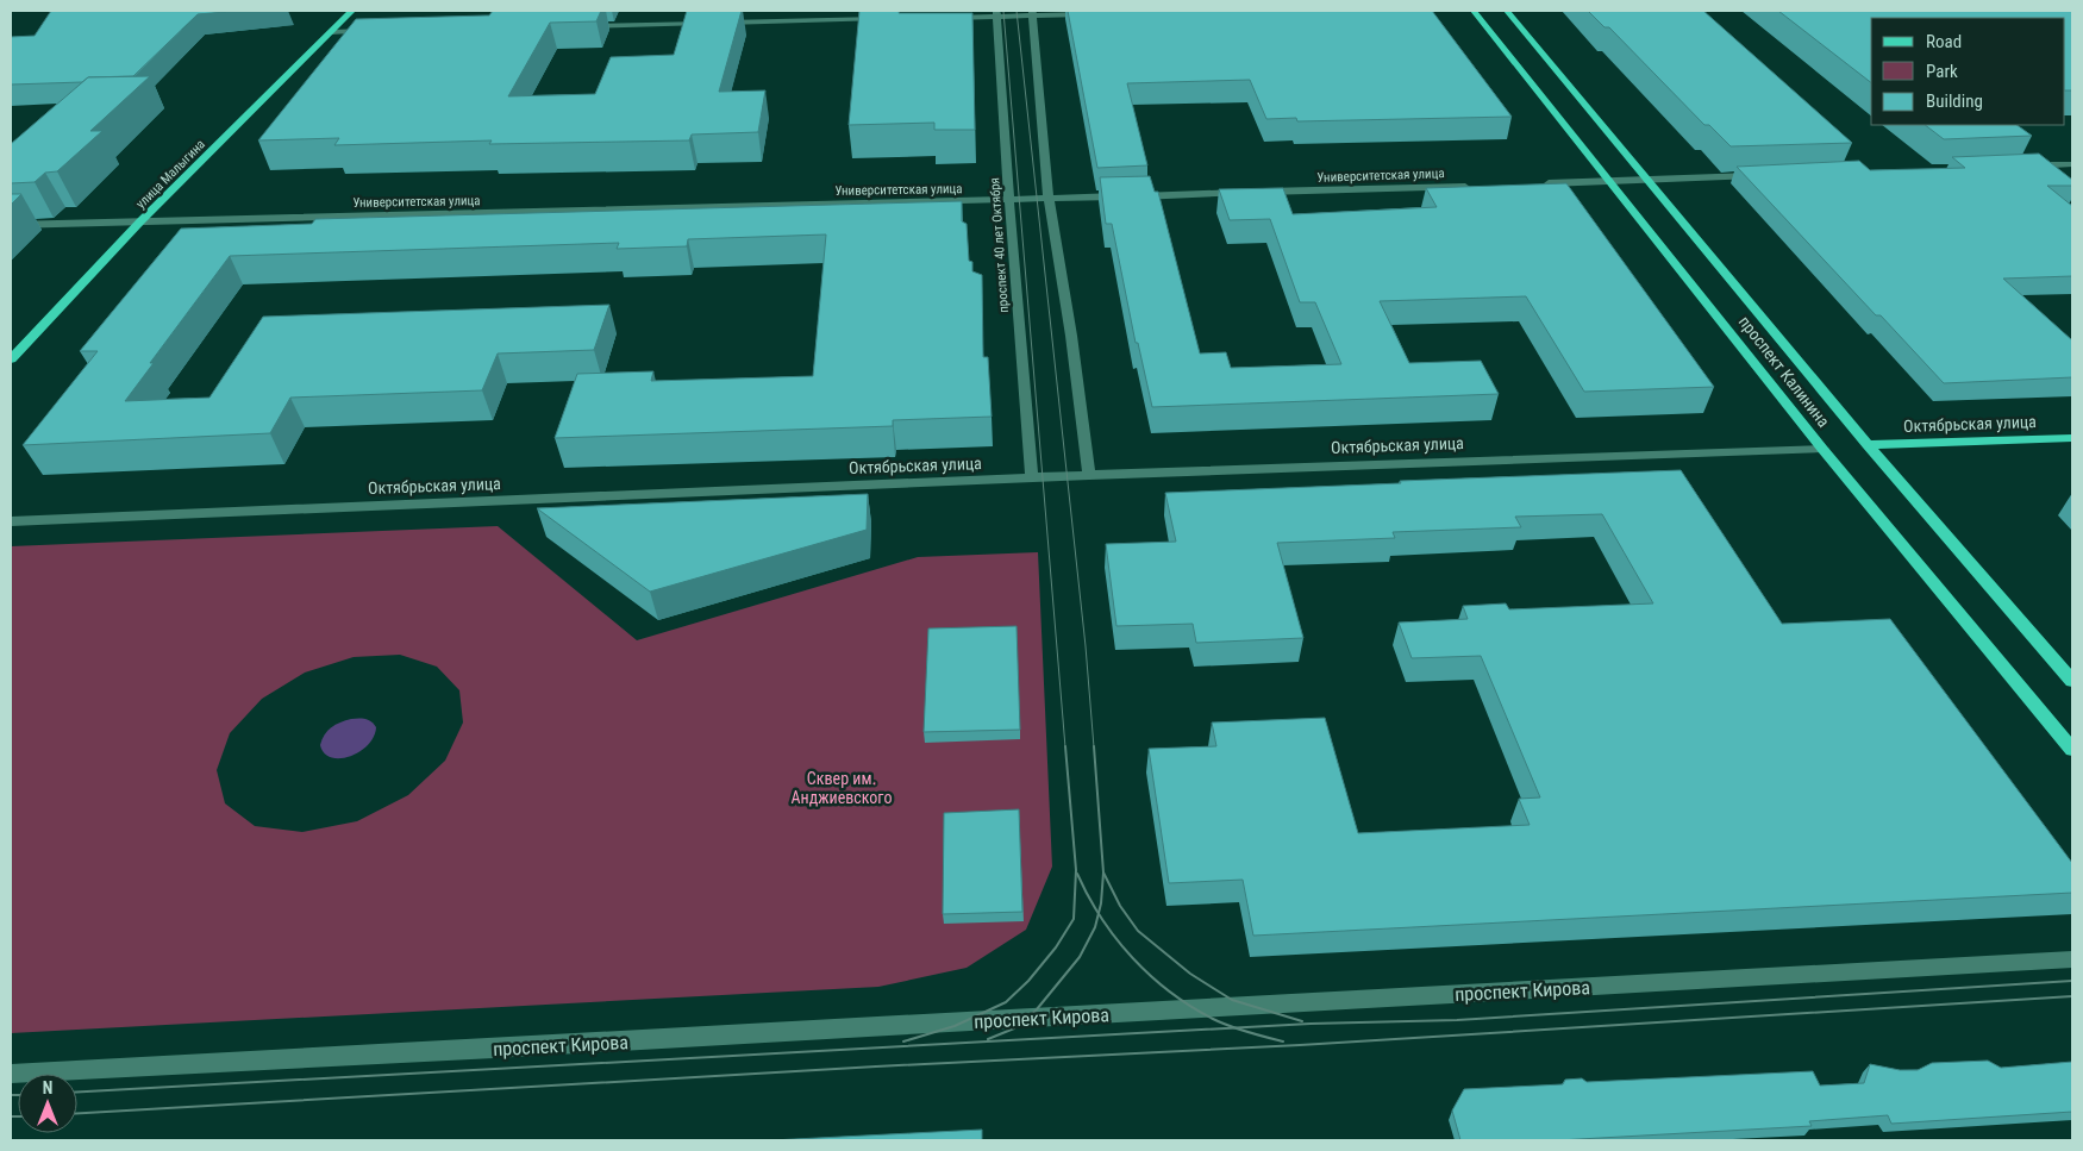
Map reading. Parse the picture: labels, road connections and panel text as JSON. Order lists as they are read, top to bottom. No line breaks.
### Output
{"streets":{"main road":["улица Малыгина","проспект Калинина","Октябрьская улица"],"street":["Университетская улица","проспект 40 лет Октября","проспект Кирова"]},"crossings":[["улица Малыгина","Университетская улица"],["Университетская улица","проспект 40 лет Октября"],["проспект 40 лет Октября","Октябрьская улица"],["проспект Калинина","Октябрьская улица"]],"parks":["Сквер им. Анджиевского"],"legend":["Road","Park","Building"],"north":"top"}
